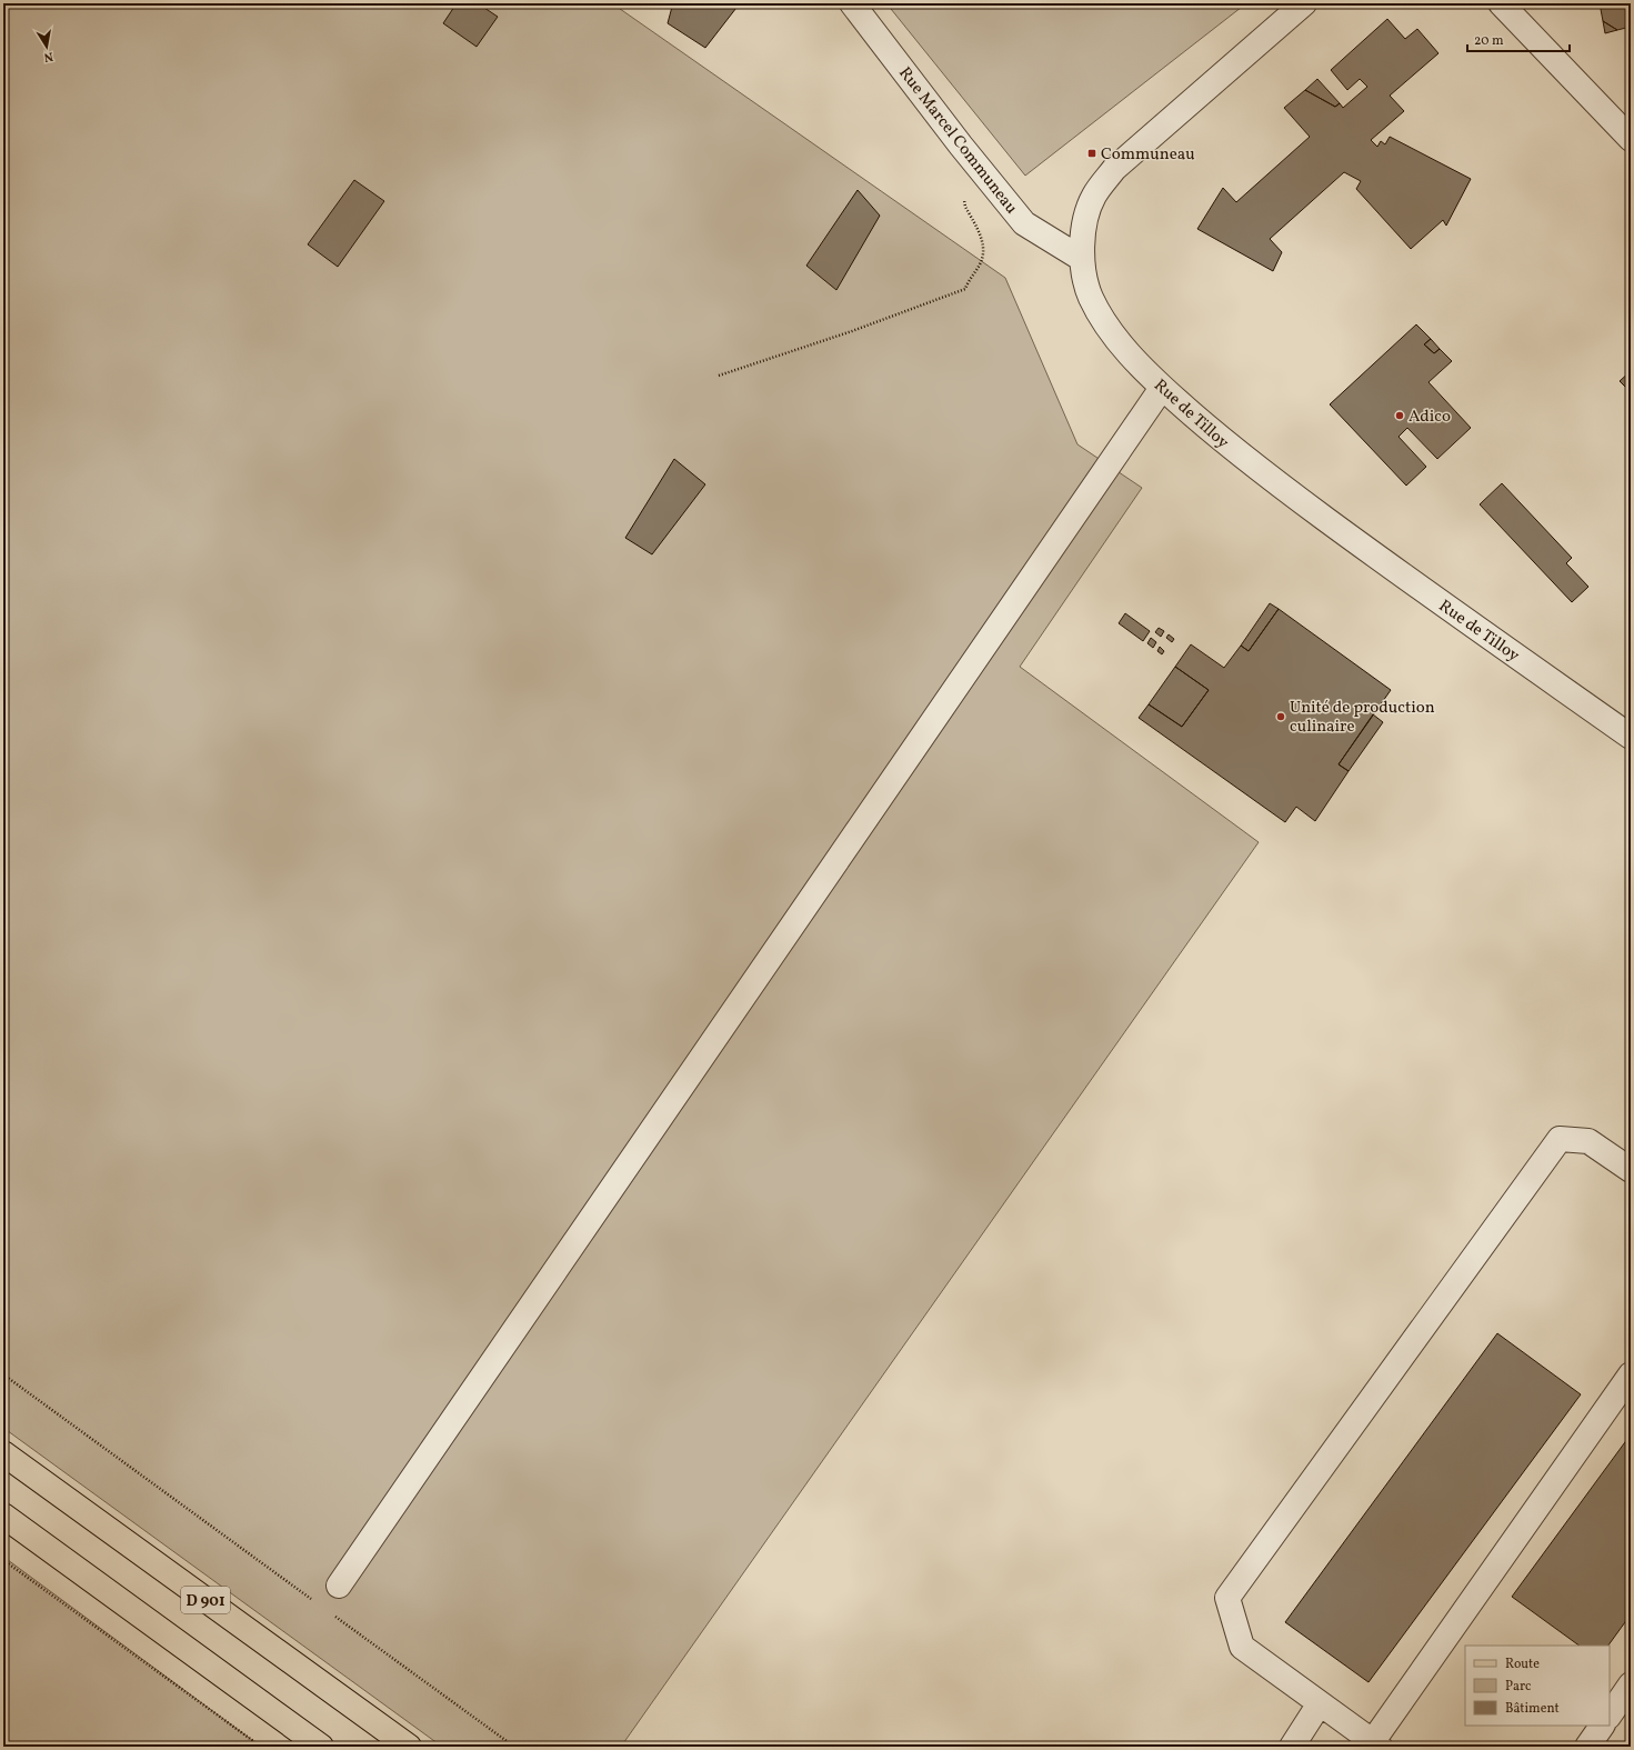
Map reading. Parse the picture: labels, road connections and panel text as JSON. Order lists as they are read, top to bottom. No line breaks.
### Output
{"streets":{"main road":["D 901"],"street":["Rue Marcel Communeau","Rue de Tilloy"]},"crossings":[["Rue Marcel Communeau","Rue de Tilloy"]],"places":{"transit":["Communeau"],"other":["Adico","Unité de production culinaire"]},"legend":["Route","Parc","Bâtiment"],"scale_bar":"20 m","north":"bottom"}
